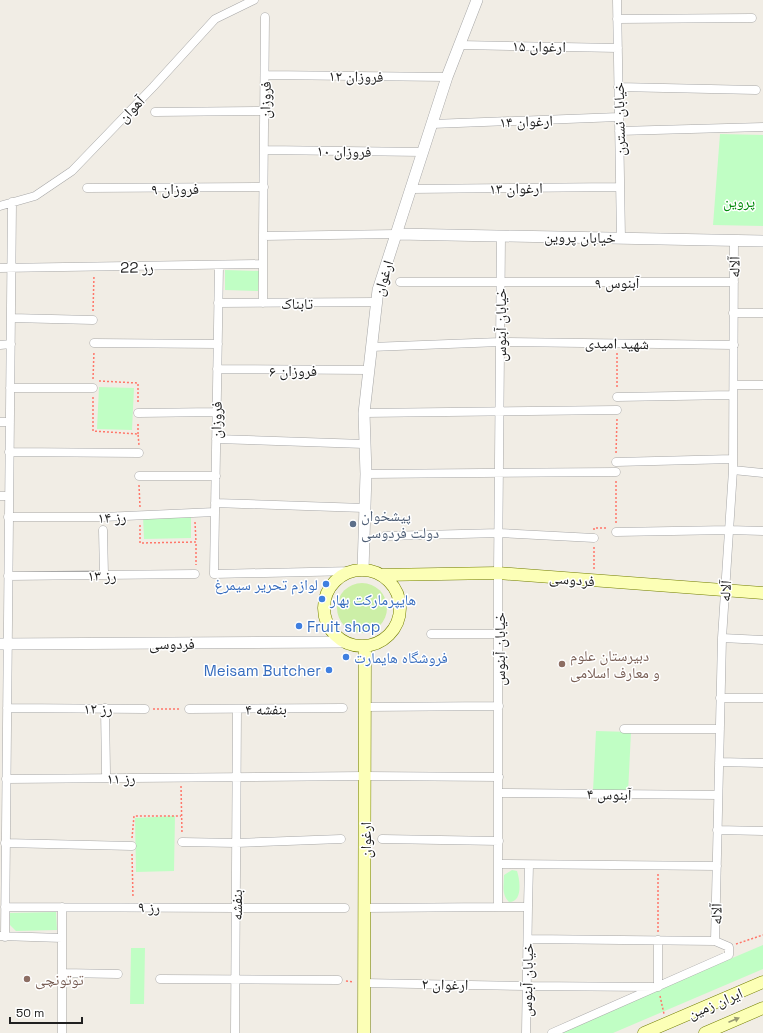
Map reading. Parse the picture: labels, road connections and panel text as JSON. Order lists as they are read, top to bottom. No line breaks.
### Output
{"streets":{"main road":["ارغوان","فردوسی","ایران زمین"],"street":["ارغوان ۱۵","فروزان ۱۲","فروزان","آهوان","خیابان نسترن","ارغوان ۱۴","فروزان ۱۰","فروزان ۹","ارغوان ۱۳","خیابان پروین","رز 22","آلاله","آبنوس ۹","تابناک","خیابان آبنوس","شهید امیدی","فروزان ۶","رز ۱۴","رز ۱۳","رز ۱۲","بنفشه ۴","رز ۱۱","آبنوس ۴","بنفشه","رز ۹","ارغوان ۲"]},"crossings":[["ارغوان ۱۵","خیابان نسترن"],["ارغوان ۱۵","ارغوان"],["فروزان ۱۲","فروزان"],["فروزان ۱۲","ارغوان"],["فروزان","فروزان ۱۰"],["فروزان","فروزان ۹"],["فروزان","رز 22"],["فروزان","ارغوان"],["فروزان","تابناک"],["فروزان","فروزان ۶"],["فروزان","رز ۱۴"],["فروزان","فردوسی"],["خیابان نسترن","ارغوان ۱۴"],["خیابان نسترن","ارغوان ۱۳"],["خیابان نسترن","خیابان پروین"],["ارغوان ۱۴","ارغوان"],["فروزان ۱۰","ارغوان"],["ارغوان ۱۳","ارغوان"],["خیابان پروین","آلاله"],["خیابان پروین","ارغوان"],["خیابان پروین","خیابان آبنوس"],["آلاله","آبنوس ۹"],["آلاله","شهید امیدی"],["آلاله","فردوسی"],["آلاله","آبنوس ۴"],["ارغوان","تابناک"],["ارغوان","شهید امیدی"],["ارغوان","فروزان ۶"],["ارغوان","فردوسی"],["ارغوان","ارغوان ۲"],["آبنوس ۹","خیابان آبنوس"],["خیابان آبنوس","شهید امیدی"],["خیابان آبنوس","فردوسی"],["خیابان آبنوس","آبنوس ۴"],["خیابان آبنوس","ارغوان ۲"],["بنفشه ۴","بنفشه"],["رز ۱۱","بنفشه"],["بنفشه","رز ۹"]],"parks":["پروین"],"places":["پیشخوان دولت فردوسی","لوازم تحریر سیمرغ","هایپرمارکت بهار","Fruit shop","فروشگاه هایمارت","دبیرستان علوم و معارف اسلامی","Meisam Butcher","توتونچی"],"scale_bar":"50 m"}
